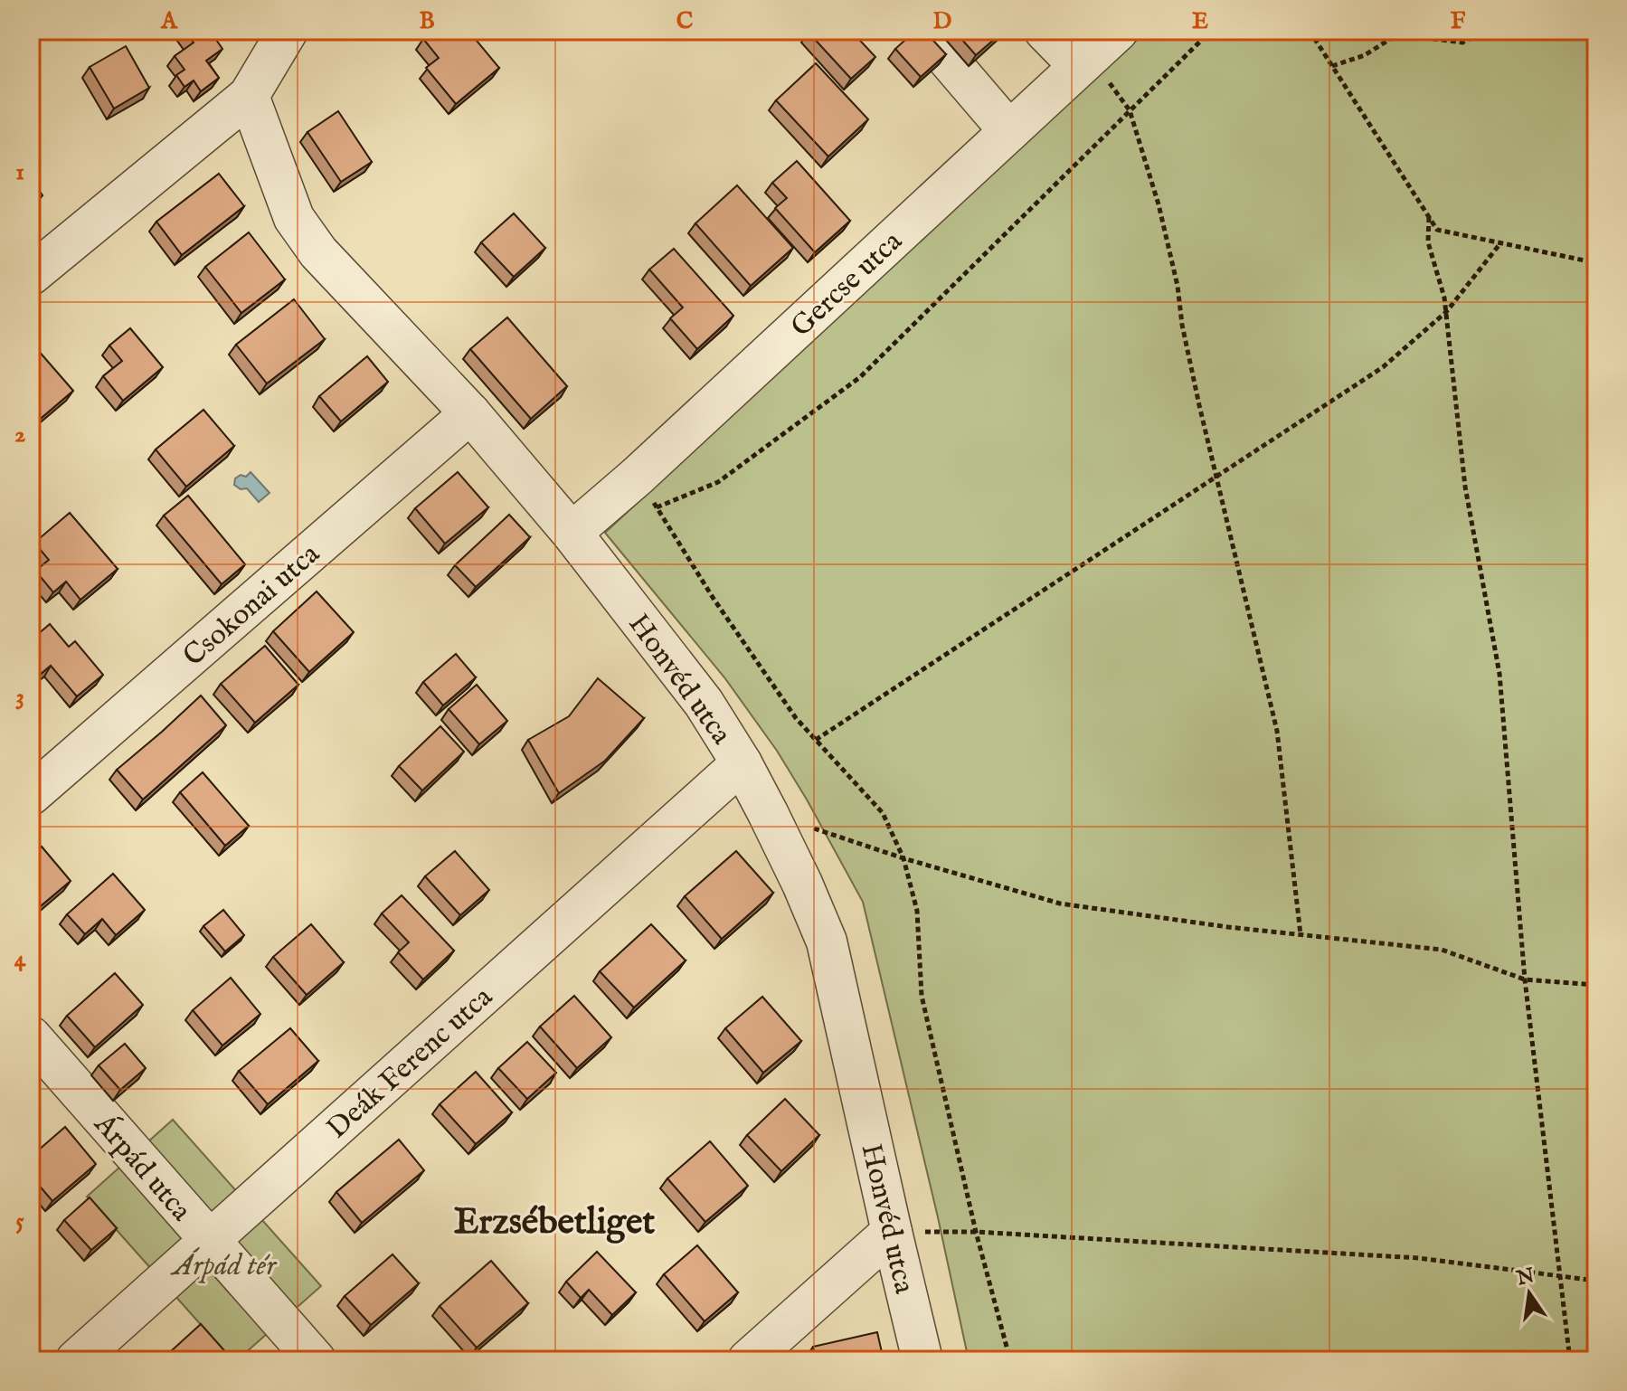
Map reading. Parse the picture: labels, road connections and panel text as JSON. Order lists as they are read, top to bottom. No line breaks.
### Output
{"streets":{"street":["Gercse utca","Csokonai utca","Honvéd utca","Deák Ferenc utca","Árpád utca"]},"crossings":[["Gercse utca","Honvéd utca"],["Csokonai utca","Honvéd utca"],["Honvéd utca","Deák Ferenc utca"],["Deák Ferenc utca","Árpád utca"]],"districts":["Erzsébetliget"],"parks":["Árpád tér"],"north":"top","grid":{"columns":["A","B","C","D","E","F"],"rows":["1","2","3","4","5"]}}
